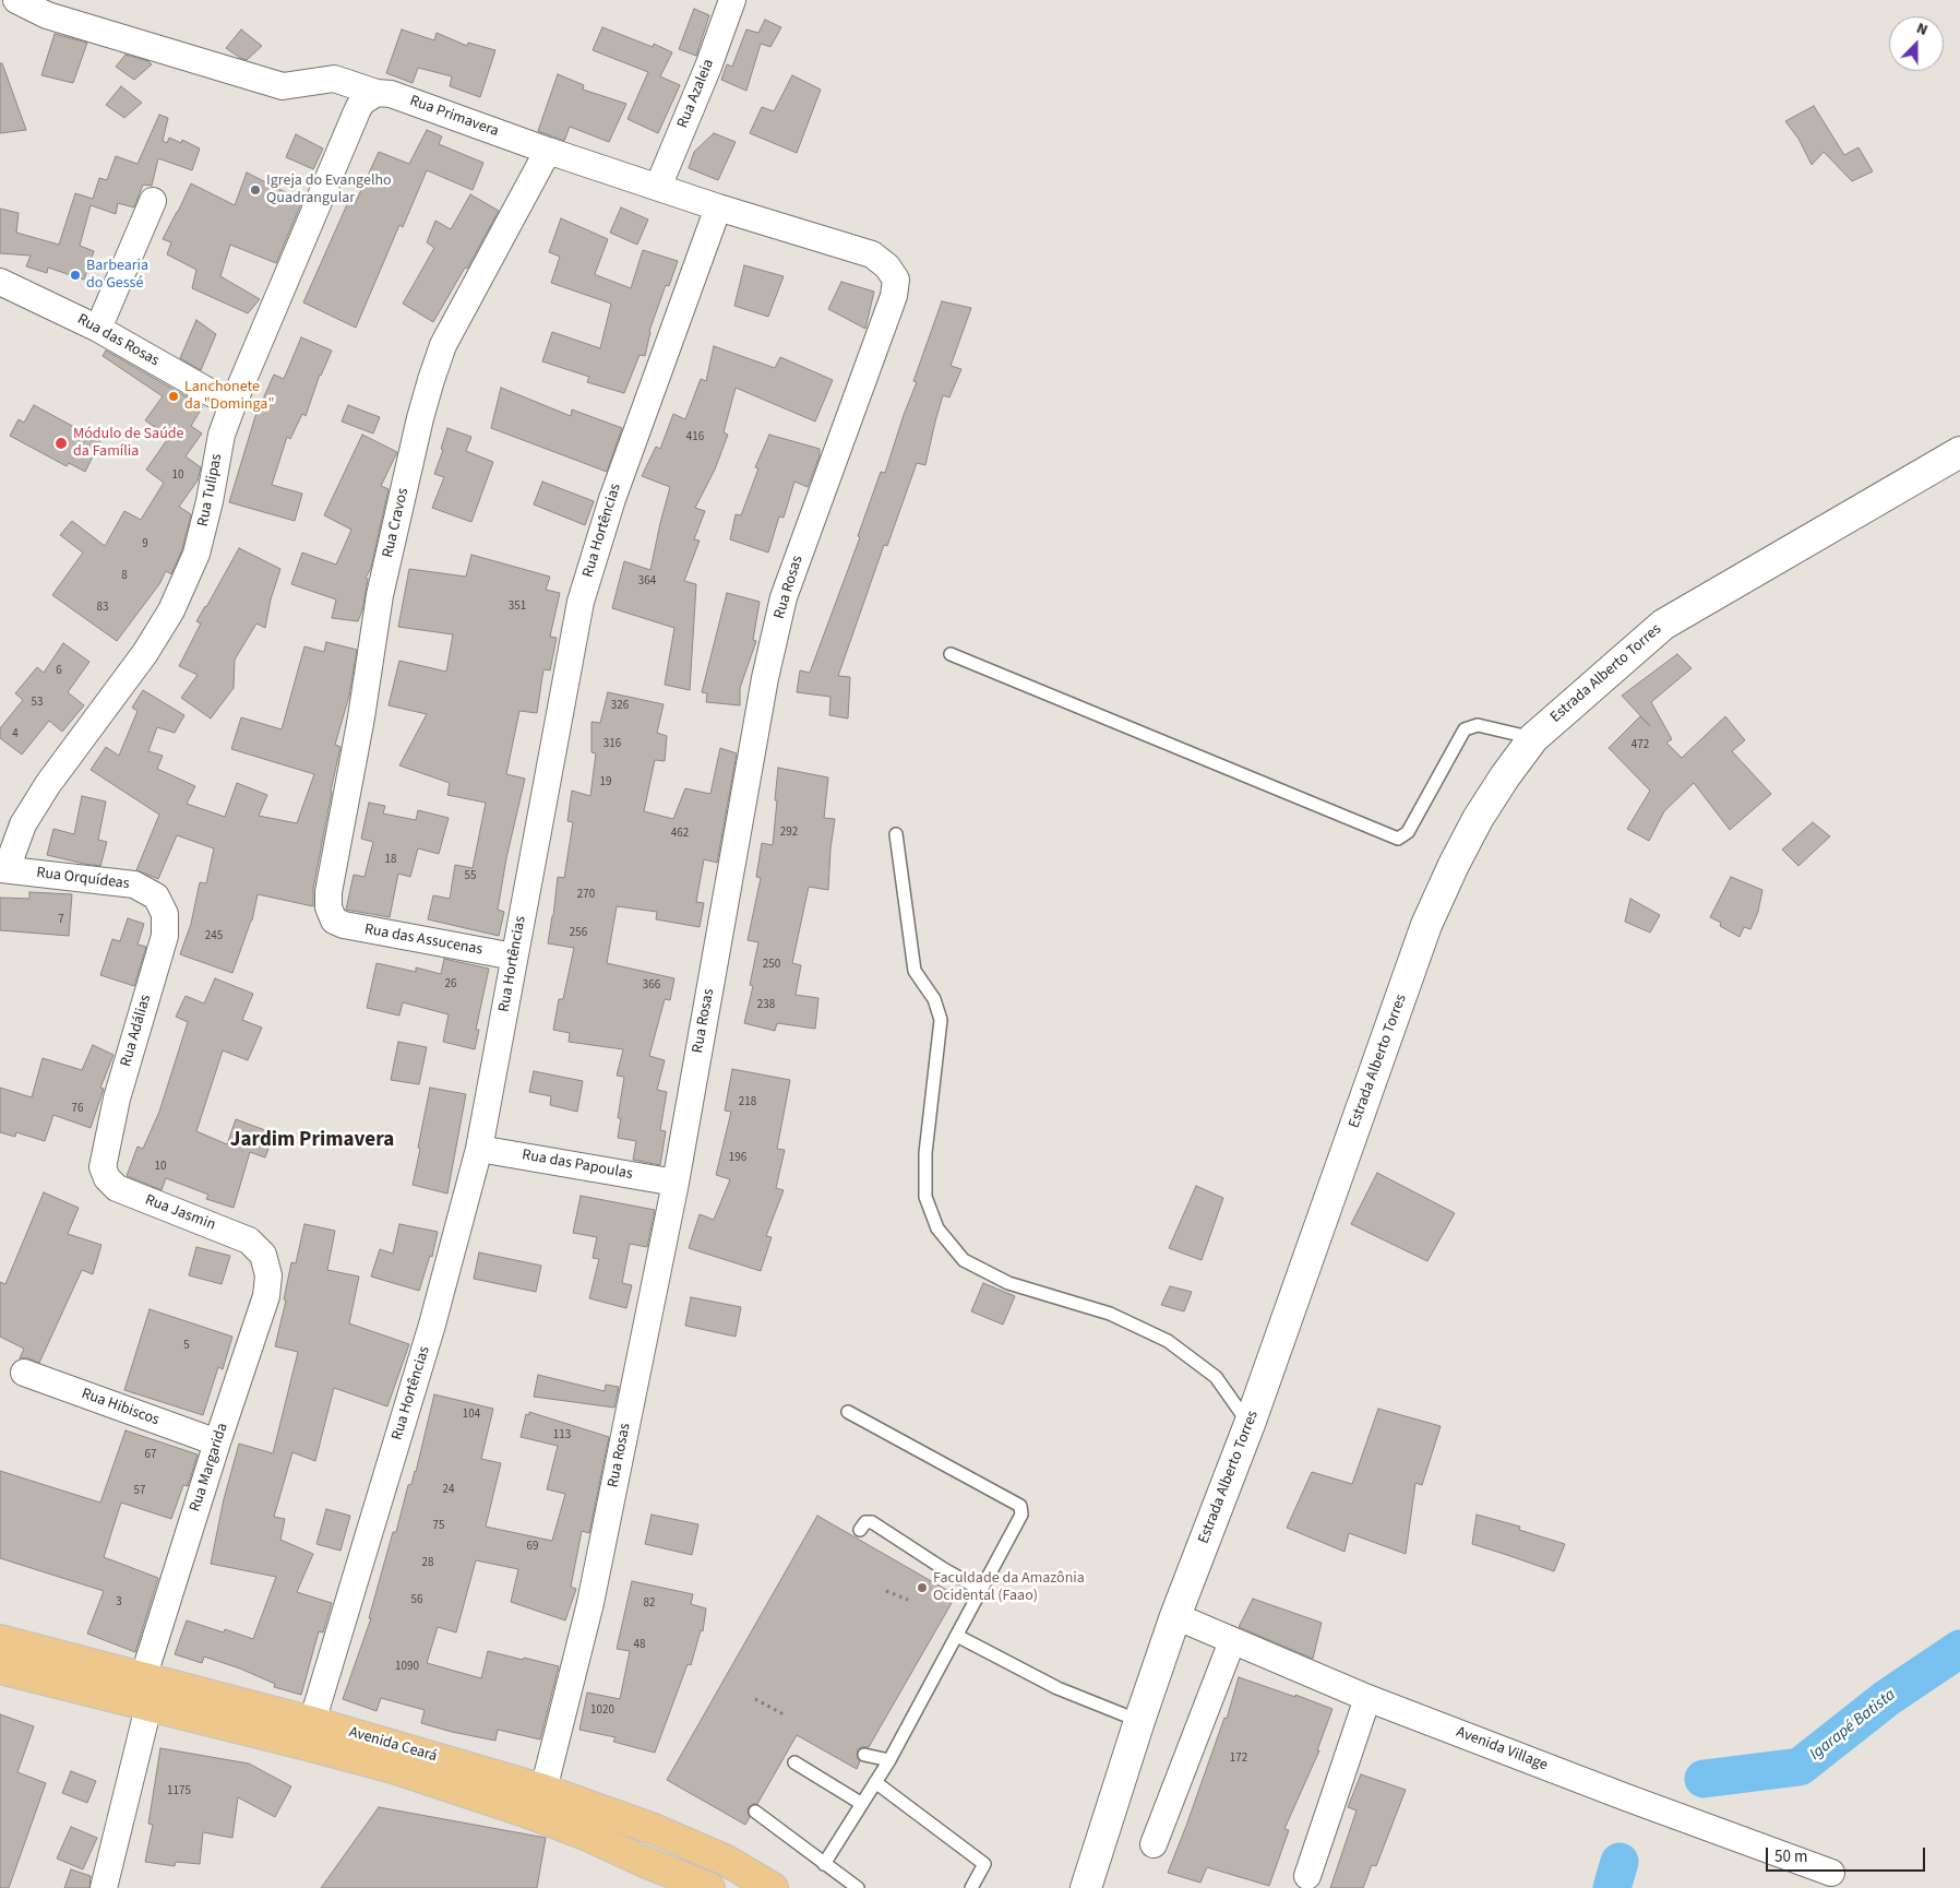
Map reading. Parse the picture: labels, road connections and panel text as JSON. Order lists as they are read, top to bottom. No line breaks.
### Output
{"streets":{"main road":["Avenida Ceará"],"street":["Rua Azaleia","Rua Primavera","Rua das Rosas","Rua Tulipas","Rua Cravos","Rua Hortências","Rua Rosas","Estrada Alberto Torres","Rua Orquídeas","Rua das Assucenas","Rua Adálias","Rua das Papoulas","Rua Jasmin","Rua Hibiscos","Rua Margarida","Avenida Village"]},"crossings":[["Rua Azaleia","Rua Primavera"],["Rua Primavera","Rua Tulipas"],["Rua Primavera","Rua Cravos"],["Rua Primavera","Rua Hortências"],["Rua Primavera","Rua Rosas"],["Rua das Rosas","Rua Tulipas"],["Rua Tulipas","Rua Orquídeas"],["Rua Cravos","Rua das Assucenas"],["Rua Hortências","Rua das Assucenas"],["Rua Hortências","Rua das Papoulas"],["Rua Hortências","Avenida Ceará"],["Rua Rosas","Rua das Papoulas"],["Rua Rosas","Avenida Ceará"],["Estrada Alberto Torres","Avenida Village"],["Rua Orquídeas","Rua Adálias"],["Rua Adálias","Rua Jasmin"],["Rua Jasmin","Rua Margarida"],["Rua Hibiscos","Rua Margarida"],["Rua Margarida","Avenida Ceará"]],"districts":["Jardim Primavera"],"water":["Igarapé Batista"],"places":["Igreja do Evangelho Quadrangular","Barbearia do Gessé","Lanchonete da \"Dominga\"","Módulo de Saúde da Família","Faculdade da Amazônia Ocidental (Faao)"],"house_numbers":["416","10","9","8","364","351","83","6","53","326","4","316","472","19","292","462","18","55","270","7","256","245","250","26","366","238","218","76","196","10","5","104","113","67","24","57","75","69","28","56","3","82","48","1090","1020","172","1175"],"scale_bar":"50 m","north":"top"}
